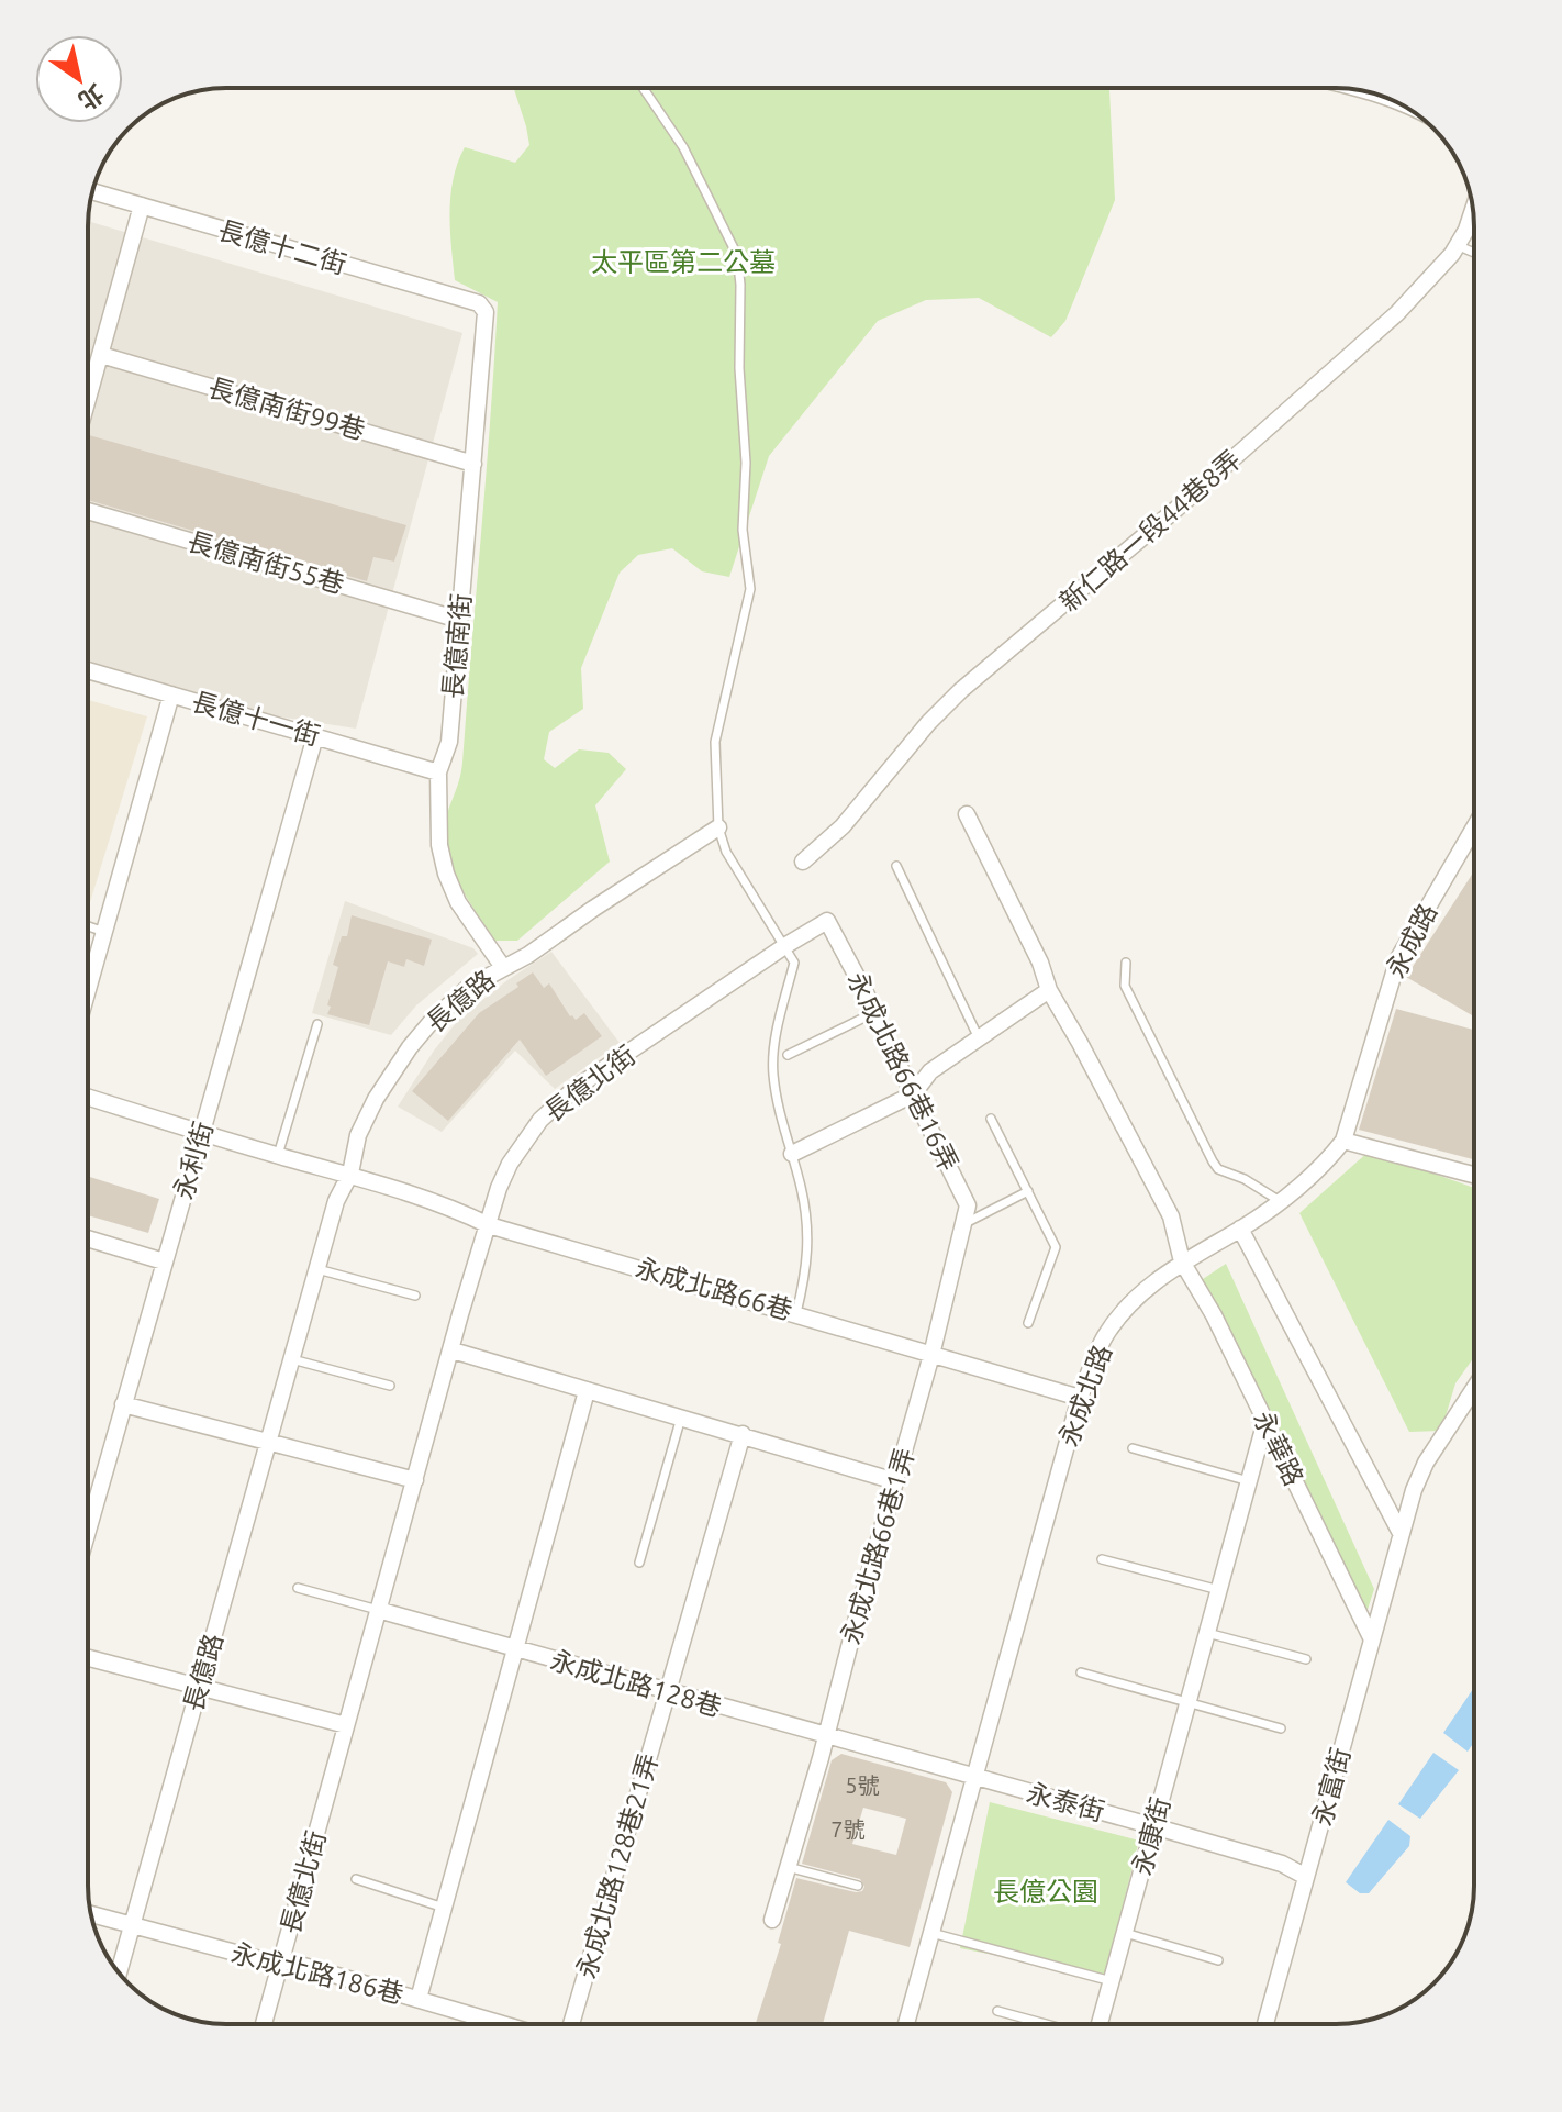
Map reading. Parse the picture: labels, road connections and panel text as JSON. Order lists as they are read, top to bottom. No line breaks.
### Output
{"streets":{"street":["長億十二街","長億南街99巷","新仁路一段44巷8弄","長億南街55巷","長億南街","長億十一街","永成路","長億路","永成北路66巷16弄","長億北街","永利街","永成北路66巷","永成北路","永華路","永成北路66巷1弄","永成北路128巷","永富街","永泰街","永康街","永成北路128巷21弄","永成北路186巷"]},"crossings":[["長億十二街","長億南街"],["長億南街99巷","長億南街"],["長億南街55巷","長億南街"],["長億南街","長億十一街"],["長億南街","長億路"],["長億十一街","永利街"],["永成路","永成北路"],["永成路","永華路"],["長億路","永成北路66巷"],["長億路","永成北路186巷"],["永成北路66巷16弄","長億北街"],["永成北路66巷16弄","永成北路66巷"],["永成北路66巷16弄","永成北路66巷1弄"],["長億北街","永成北路66巷"],["長億北街","永成北路128巷"],["長億北街","永成北路186巷"],["永利街","永成北路66巷"],["永成北路66巷","永成北路"],["永成北路66巷","永成北路66巷1弄"],["永成北路","永華路"],["永成北路","永成北路128巷"],["永成北路","永泰街"],["永華路","永富街"],["永華路","永康街"],["永成北路66巷1弄","永成北路128巷"],["永成北路128巷","永泰街"],["永成北路128巷","永成北路128巷21弄"],["永富街","永泰街"],["永泰街","永康街"]],"parks":["太平區第二公墓","長億公園"],"house_numbers":["5號","7號"],"north":"bottom right"}
